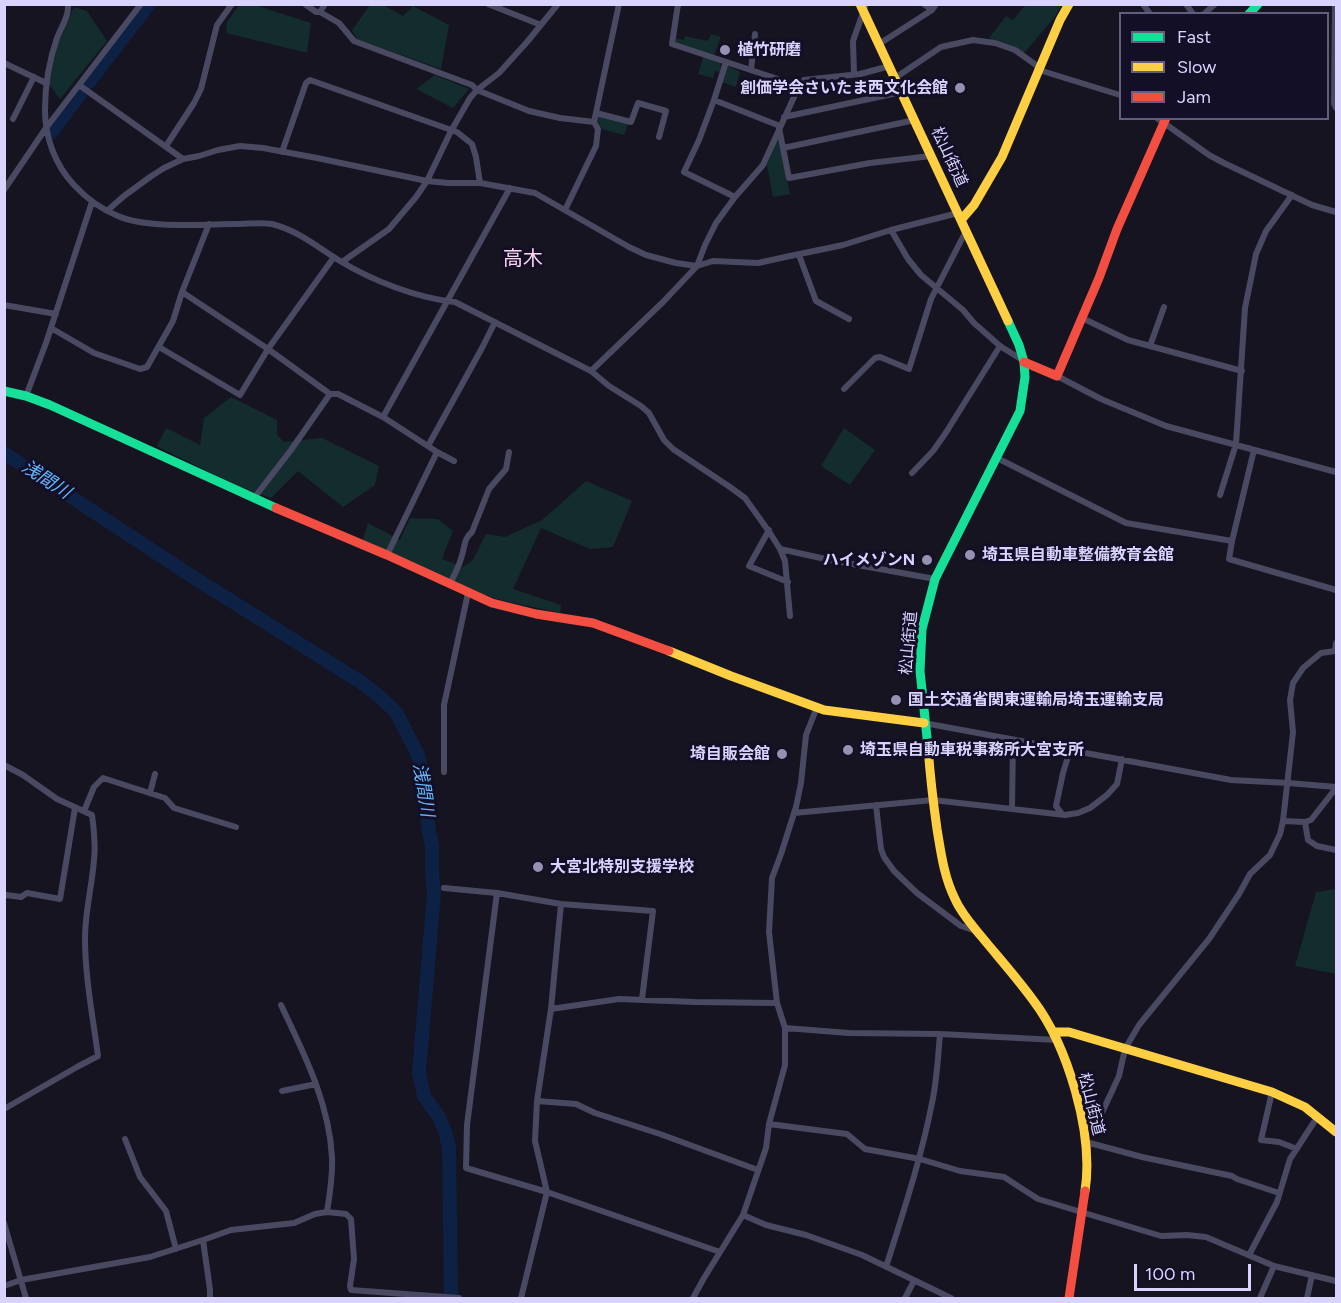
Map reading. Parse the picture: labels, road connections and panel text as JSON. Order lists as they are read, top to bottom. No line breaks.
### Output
{"streets":{"street":["松山街道"]},"districts":["高木"],"water":["浅間川"],"places":["植竹研磨","創価学会さいたま西文化会館","埼玉県自動車整備教育会館","ハイメゾンN","国土交通省関東運輸局埼玉運輸支局","埼玉県自動車税事務所大宮支所","埼自販会館","大宮北特別支援学校"],"legend":["Fast","Slow","Jam"],"scale_bar":"100 m"}
